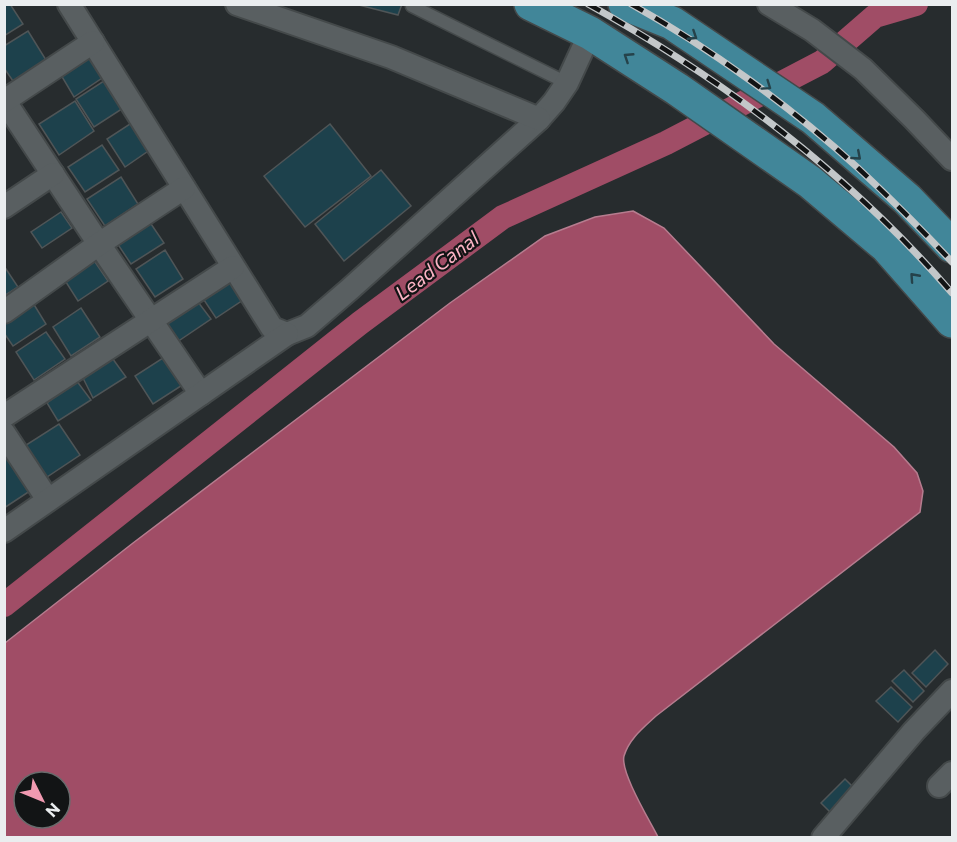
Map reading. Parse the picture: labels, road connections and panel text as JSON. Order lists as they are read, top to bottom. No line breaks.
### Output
{"water":["Lead Canal"],"north":"bottom right"}
